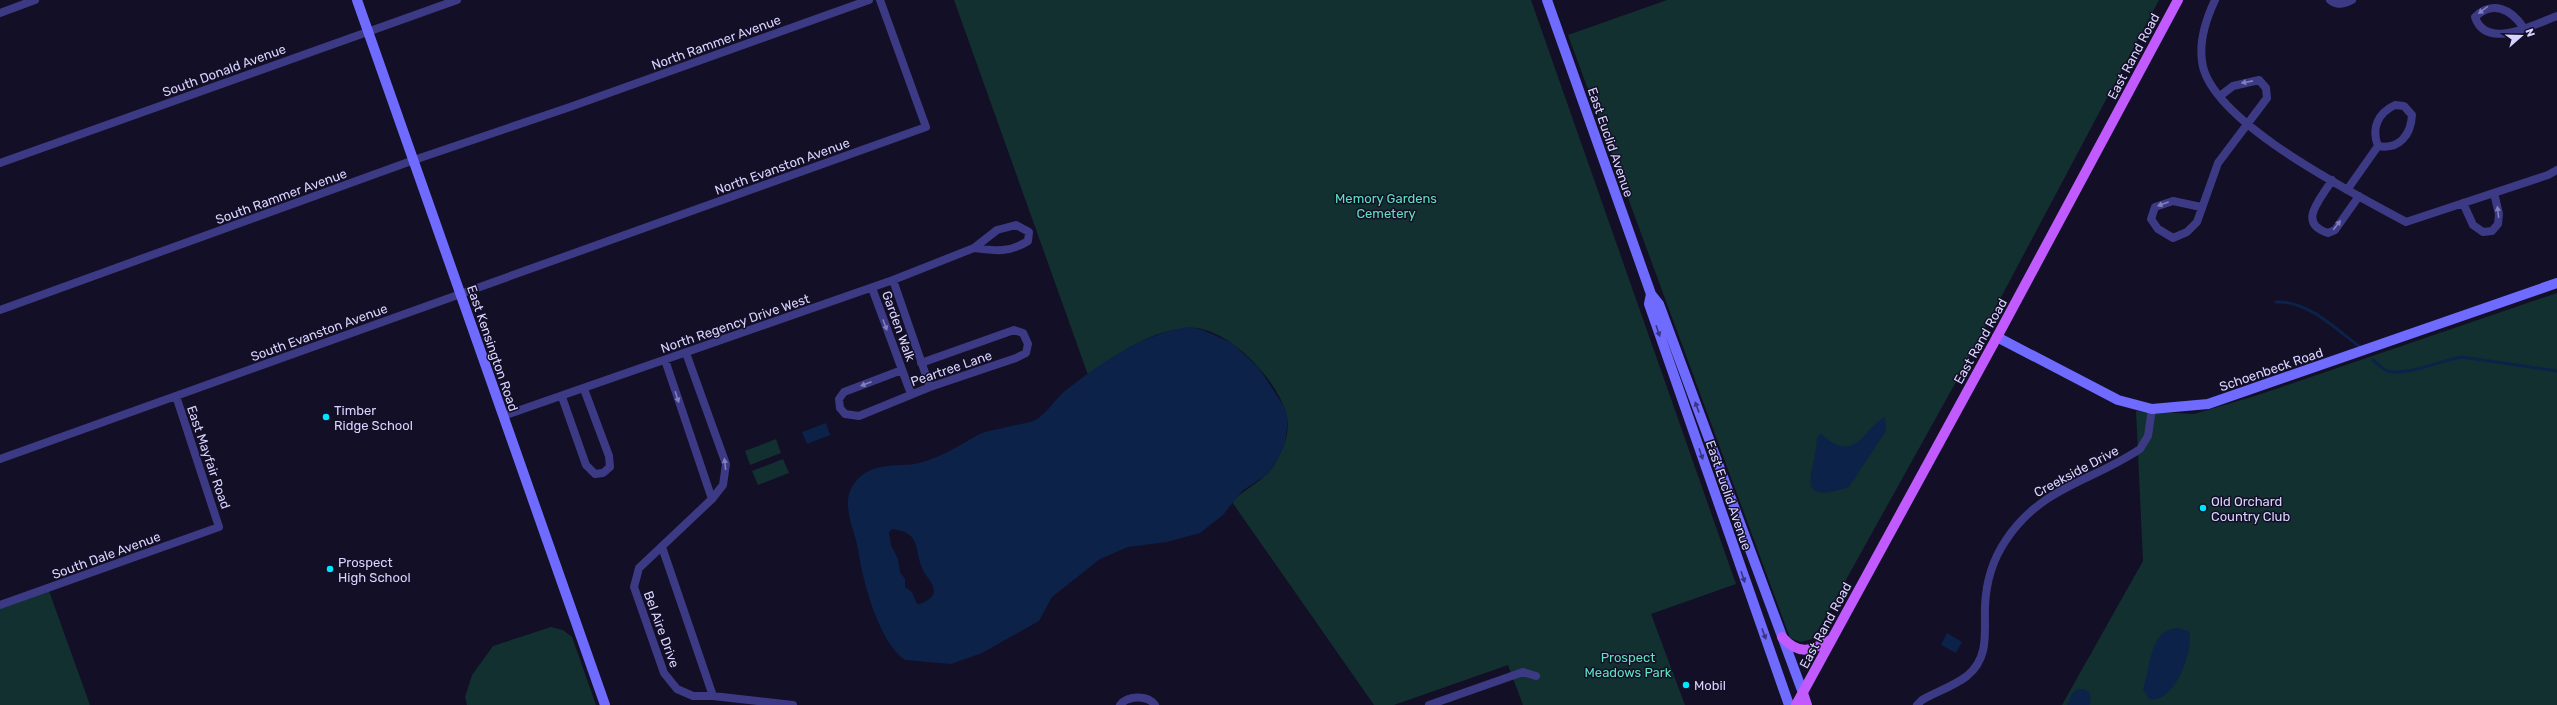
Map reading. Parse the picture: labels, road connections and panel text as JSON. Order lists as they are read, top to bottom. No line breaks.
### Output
{"streets":{"main road":["East Rand Road","East Euclid Avenue","East Kensington Road","Schoenbeck Road"],"street":["North Rammer Avenue","South Donald Avenue","North Evanston Avenue","South Rammer Avenue","North Regency Drive West","Garden Walk","South Evanston Avenue","Peartree Lane","East Mayfair Road","Creekside Drive","South Dale Avenue","Bel Aire Drive"]},"crossings":[["North Rammer Avenue","South Rammer Avenue"],["East Rand Road","East Euclid Avenue"],["East Rand Road","Schoenbeck Road"],["South Donald Avenue","East Kensington Road"],["North Evanston Avenue","South Evanston Avenue"],["South Rammer Avenue","East Kensington Road"],["North Regency Drive West","Garden Walk"],["North Regency Drive West","East Kensington Road"],["North Regency Drive West","Bel Aire Drive"],["Garden Walk","Peartree Lane"],["South Evanston Avenue","East Kensington Road"],["South Evanston Avenue","East Mayfair Road"],["Schoenbeck Road","Creekside Drive"],["East Mayfair Road","South Dale Avenue"]],"parks":["Memory Gardens Cemetery","Prospect Meadows Park"],"places":["Timber Ridge School","Old Orchard Country Club","Prospect High School","Mobil"],"north":"right"}
